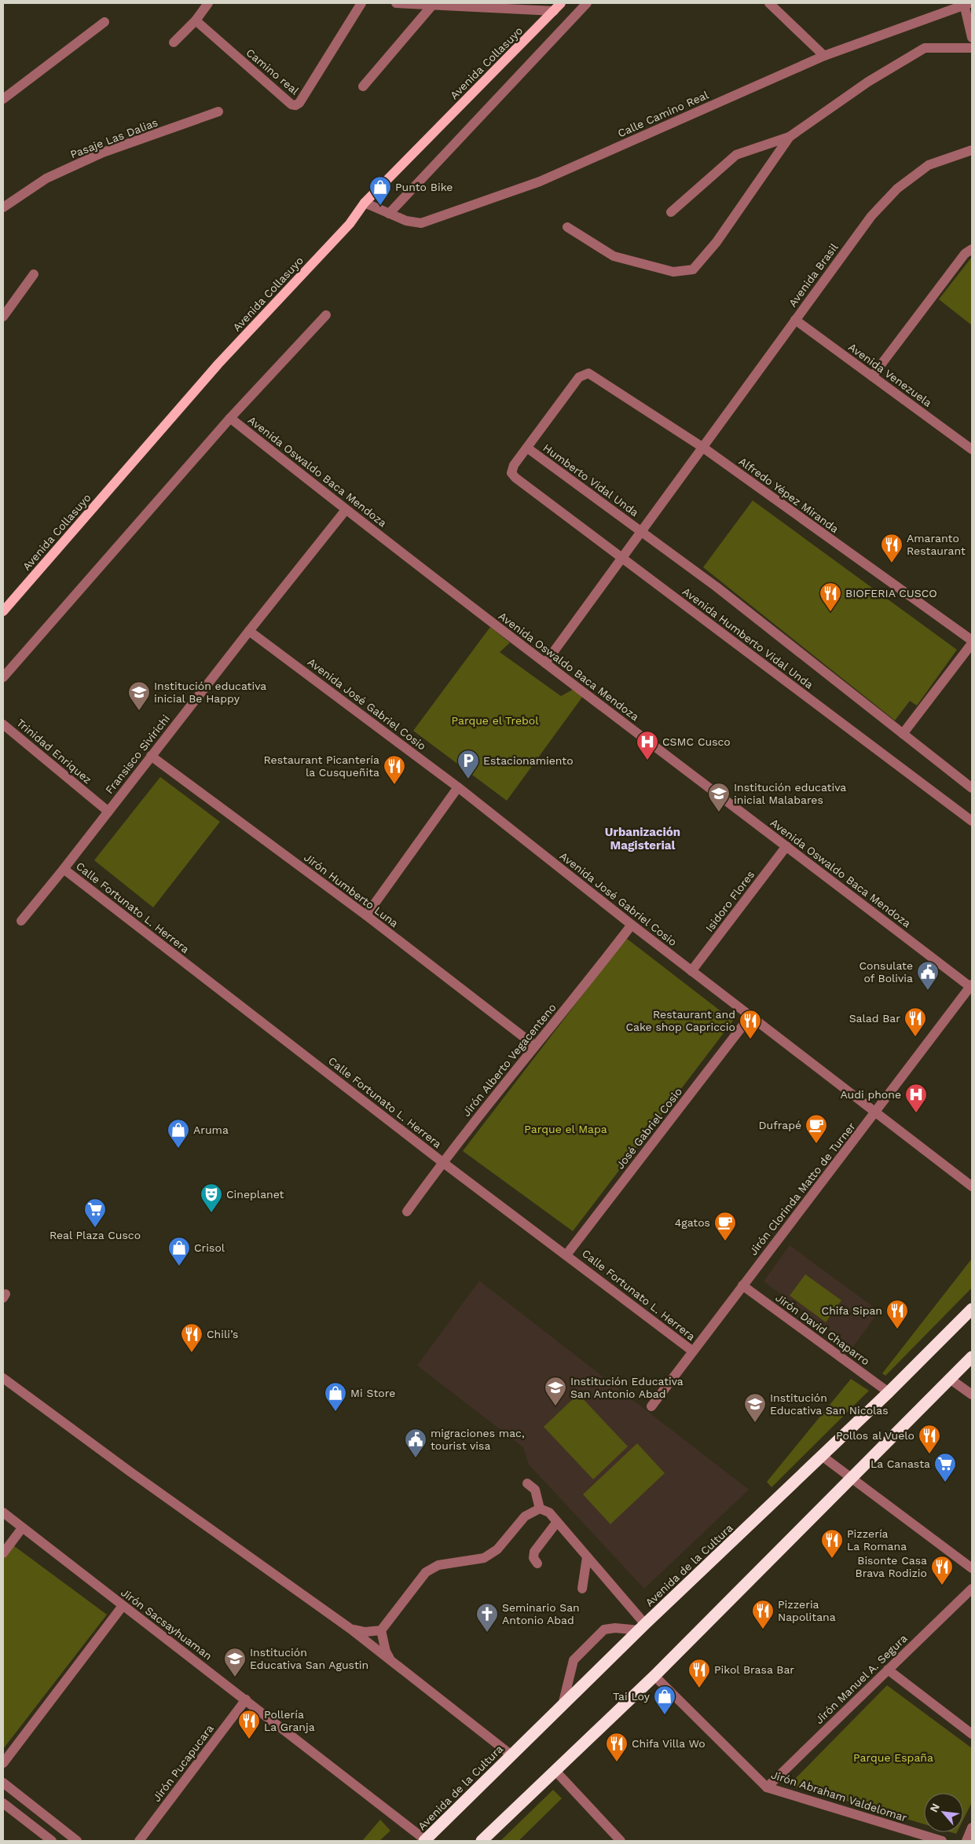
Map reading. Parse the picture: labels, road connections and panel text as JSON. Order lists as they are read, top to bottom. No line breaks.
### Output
{"streets":{"highway":["Avenida de la Cultura"],"main road":["Avenida Collasuyo"],"street":["Camino real","Calle Camino Real","Pasaje Las Dalias","Avenida Brasil","Avenida Venezuela","Avenida Oswaldo Baca Mendoza","Humberto Vidal Unda","Alfredo Yépez Miranda","Avenida Humberto Vidal Unda","Avenida José Gabriel Cosio","Trinidad Enriquez","Fransisco Sivirichi","Jirón Humberto Luna","Isidoro Flores","Calle Fortunato L. Herrera","Jirón Alberto Vegacenteno","José Gabriel Cosio","Jirón Clorinda Matto de Turner","Jirón David Chaparro","Jirón Sacsayhuaman","Jirón Manuel A. Segura","Jirón Pucapucara","Jirón Abraham Valdelomar"]},"crossings":[["Avenida Collasuyo","Calle Camino Real"],["Avenida Brasil","Avenida Venezuela"],["Avenida Brasil","Avenida Oswaldo Baca Mendoza"],["Avenida Brasil","Humberto Vidal Unda"],["Avenida Brasil","Alfredo Yépez Miranda"],["Avenida Brasil","Avenida Humberto Vidal Unda"],["Avenida Oswaldo Baca Mendoza","Fransisco Sivirichi"],["Avenida Oswaldo Baca Mendoza","Isidoro Flores"],["Avenida Oswaldo Baca Mendoza","Jirón Clorinda Matto de Turner"],["Humberto Vidal Unda","Alfredo Yépez Miranda"],["Humberto Vidal Unda","Avenida Humberto Vidal Unda"],["Alfredo Yépez Miranda","Avenida Humberto Vidal Unda"],["Avenida José Gabriel Cosio","Fransisco Sivirichi"],["Avenida José Gabriel Cosio","Isidoro Flores"],["Avenida José Gabriel Cosio","Jirón Alberto Vegacenteno"],["Avenida José Gabriel Cosio","José Gabriel Cosio"],["Avenida José Gabriel Cosio","Jirón Clorinda Matto de Turner"],["Trinidad Enriquez","Fransisco Sivirichi"],["Fransisco Sivirichi","Jirón Humberto Luna"],["Fransisco Sivirichi","Calle Fortunato L. Herrera"],["Jirón Humberto Luna","Jirón Alberto Vegacenteno"],["Calle Fortunato L. Herrera","Jirón Alberto Vegacenteno"],["Calle Fortunato L. Herrera","José Gabriel Cosio"],["Calle Fortunato L. Herrera","Jirón Clorinda Matto de Turner"],["Jirón Clorinda Matto de Turner","Jirón David Chaparro"],["Jirón David Chaparro","Avenida de la Cultura"],["Avenida de la Cultura","Jirón Sacsayhuaman"],["Jirón Sacsayhuaman","Jirón Pucapucara"],["Jirón Manuel A. Segura","Jirón Abraham Valdelomar"]],"districts":["Urbanización Magisterial"],"parks":["Parque el Trebol","Parque el Mapa","Parque España"],"places":{"shop":["Punto Bike","Aruma","Crisol","Mi Store","Tai Loy"],"restaurant":["Amaranto Restaurant","BIOFERIA CUSCO","Restaurant Picantería la Cusqueñita","Salad Bar","Restaurant and Cake shop Capriccio","Chifa Sipan","Chili’s","Pollos al Vuelo","Pizzería La Romana","Bisonte Casa Brava Rodizio","Pizzeria Napolitana","Pikol Brasa Bar","Pollería La Granja","Chifa Villa Wo"],"school or university":["Institución educativa inicial Be Happy","Institución educativa inicial Malabares","Institución Educativa San Antonio Abad","Institución Educativa San Nicolas","Institución Educativa San Agustin"],"hospital":["CSMC Cusco","Audi phone"],"parking":["Estacionamiento"],"public building":["Consulate of Bolivia","migraciones mac, tourist visa"],"cafe":["Dufrapé","4gatos"],"theatre":["Cineplanet"],"supermarket":["Real Plaza Cusco","La Canasta"],"church":["Seminario San Antonio Abad"]},"north":"top left"}
